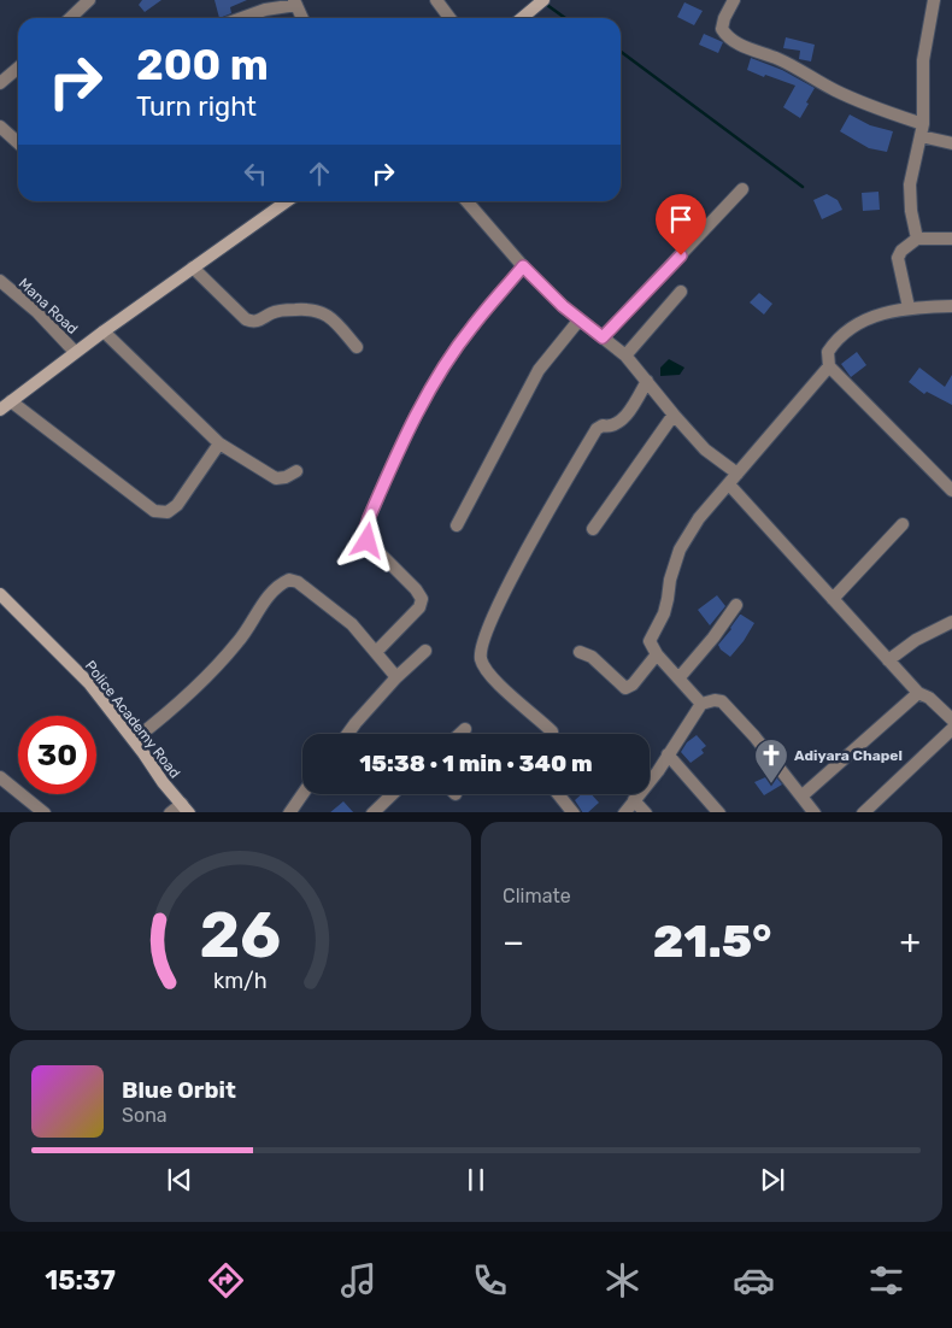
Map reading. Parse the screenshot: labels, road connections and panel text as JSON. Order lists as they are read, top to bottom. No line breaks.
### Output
{"streets":{"main road":["Police Academy Road"],"street":["Mana Road"]},"places":{"church":["Adiyara Chapel"]},"page":{"turn":["200 m","Turn right"],"limit":"30","trip":"15:38 · 1 min · 340 m","tile":"Climate","heat":["−","21.5°","+"],"song":["Blue Orbit","Sona"],"tabs":"15:37","gauge":["26","km/h"]}}
